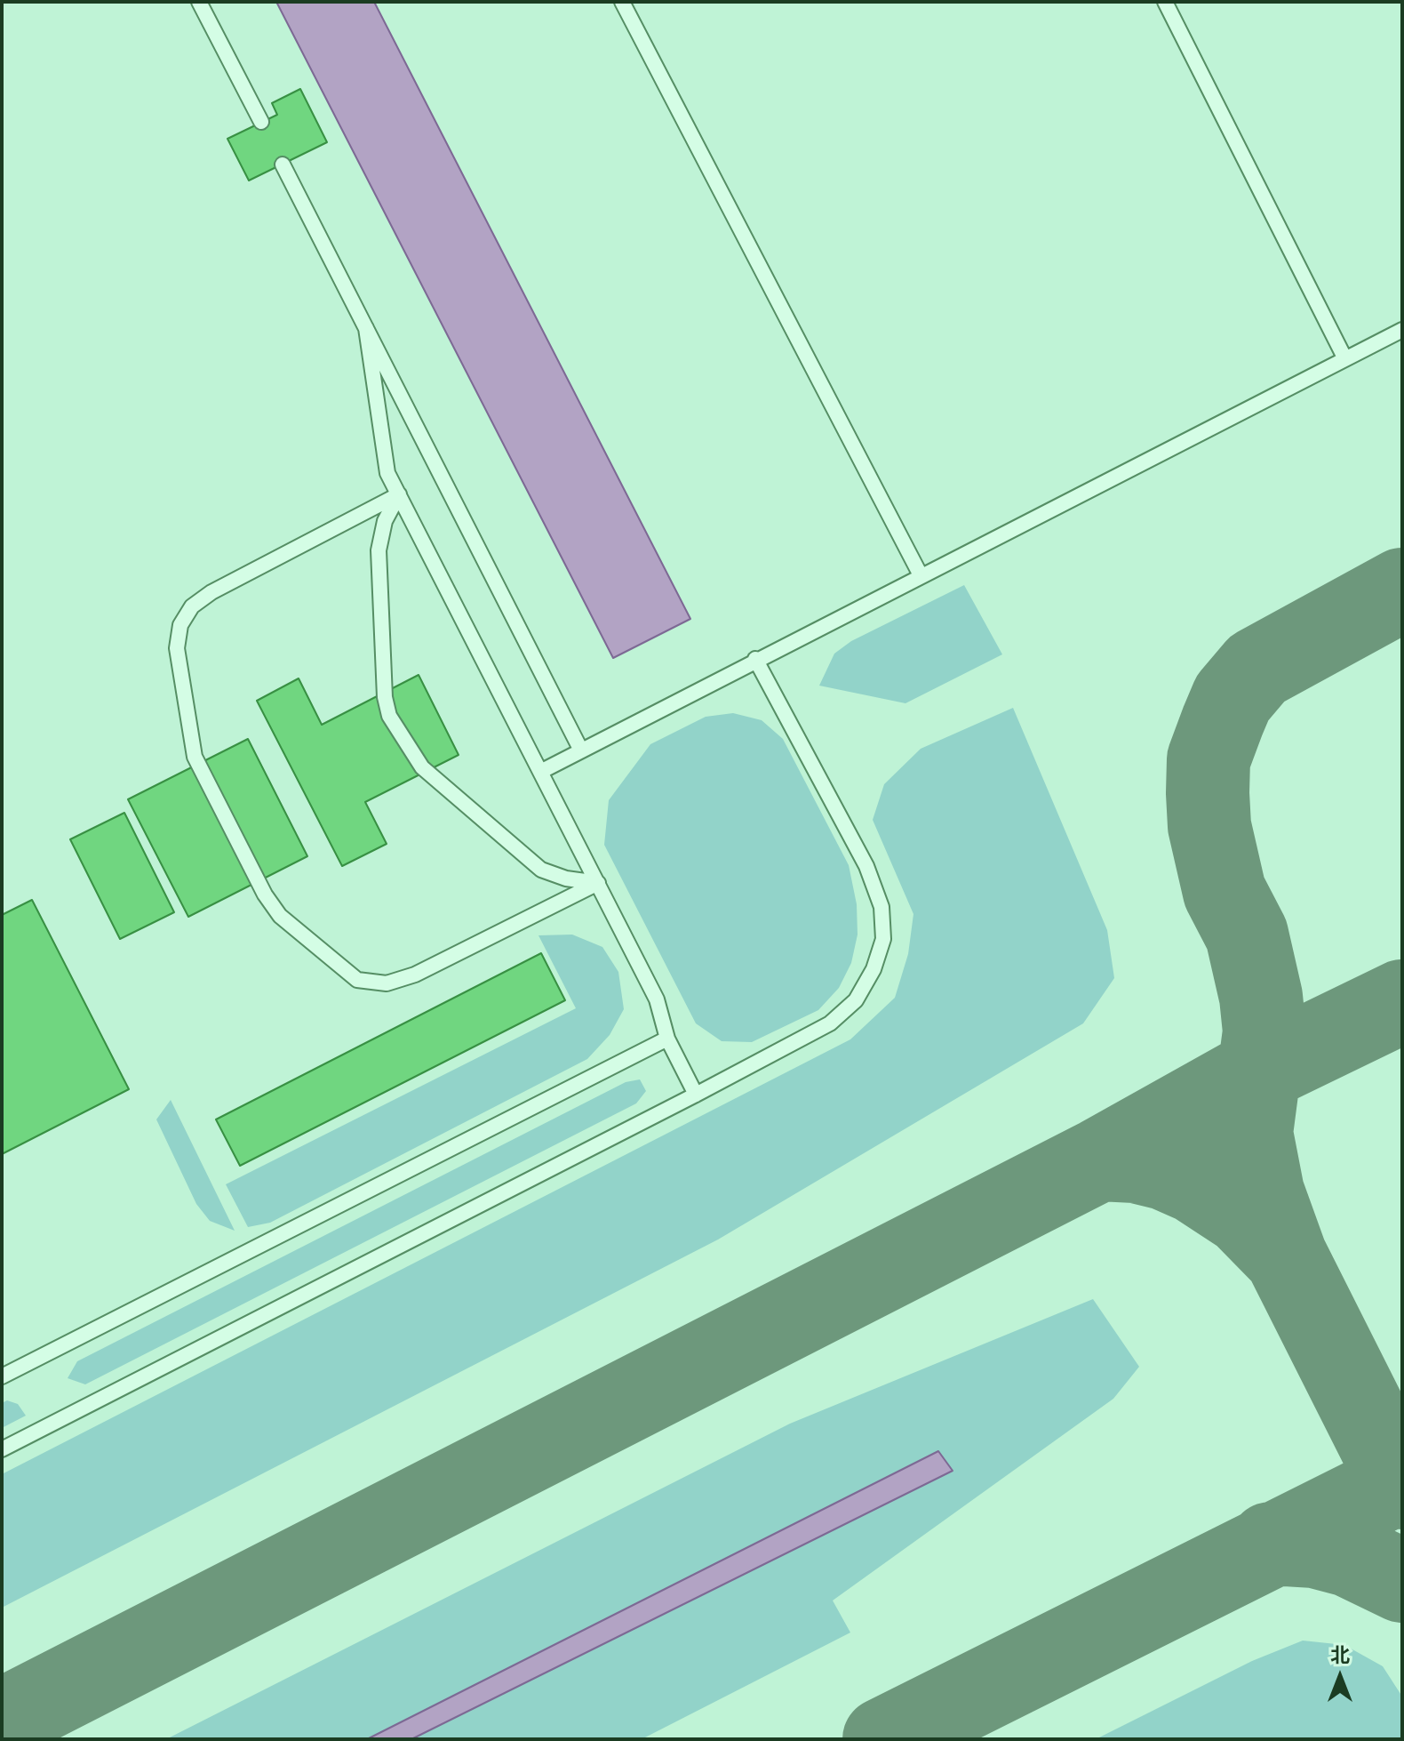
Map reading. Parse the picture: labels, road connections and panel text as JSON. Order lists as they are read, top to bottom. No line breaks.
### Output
{"north":"top"}
